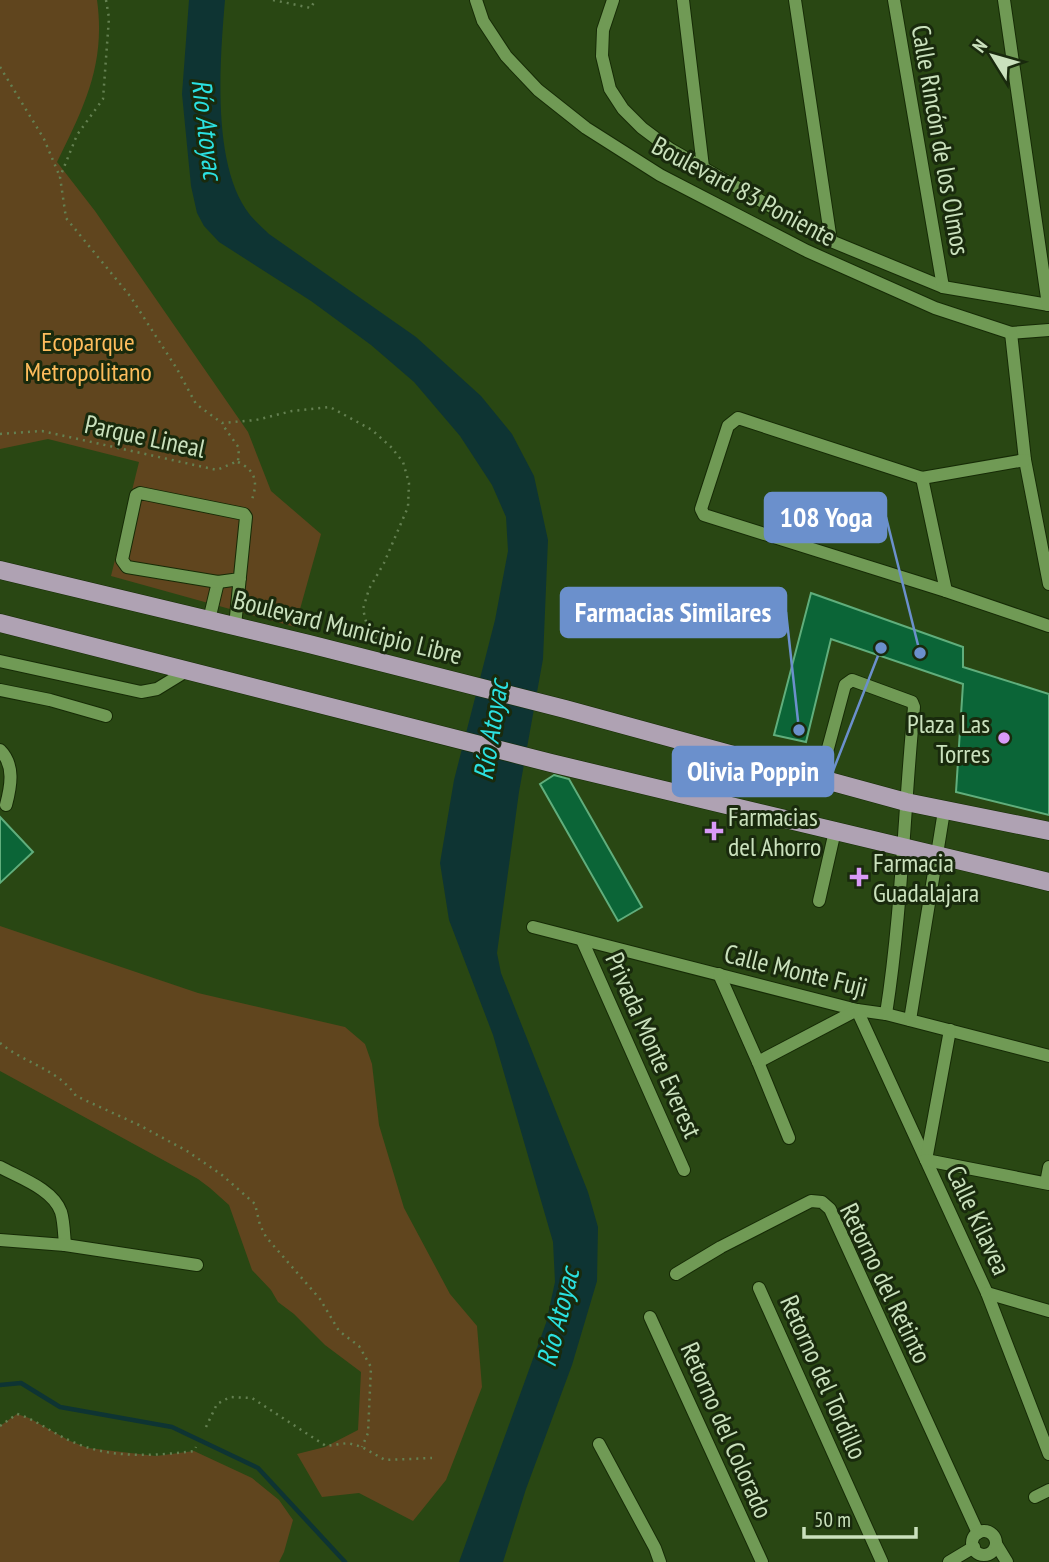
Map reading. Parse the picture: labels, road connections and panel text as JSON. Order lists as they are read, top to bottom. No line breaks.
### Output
{"streets":{"main road":["Boulevard Municipio Libre"],"street":["Calle Rincón de los Olmos","Boulevard 83 Poniente","Calle Monte Fuji","Privada Monte Everest","Calle Kilavea","Retorno del Retinto","Retorno del Tordillo","Retorno del Colorado"],"path":["Parque Lineal"]},"crossings":[["Calle Rincón de los Olmos","Boulevard 83 Poniente"],["Calle Monte Fuji","Privada Monte Everest"],["Calle Monte Fuji","Calle Kilavea"]],"water":["Río Atoyac"],"parks":["Ecoparque Metropolitano"],"places":{"other":["Olivia Poppin","108 Yoga","Farmacias Similares","Plaza Las Torres"],"health":["Farmacias del Ahorro","Farmacia Guadalajara"]},"scale_bar":"50 m","north":"top left"}
